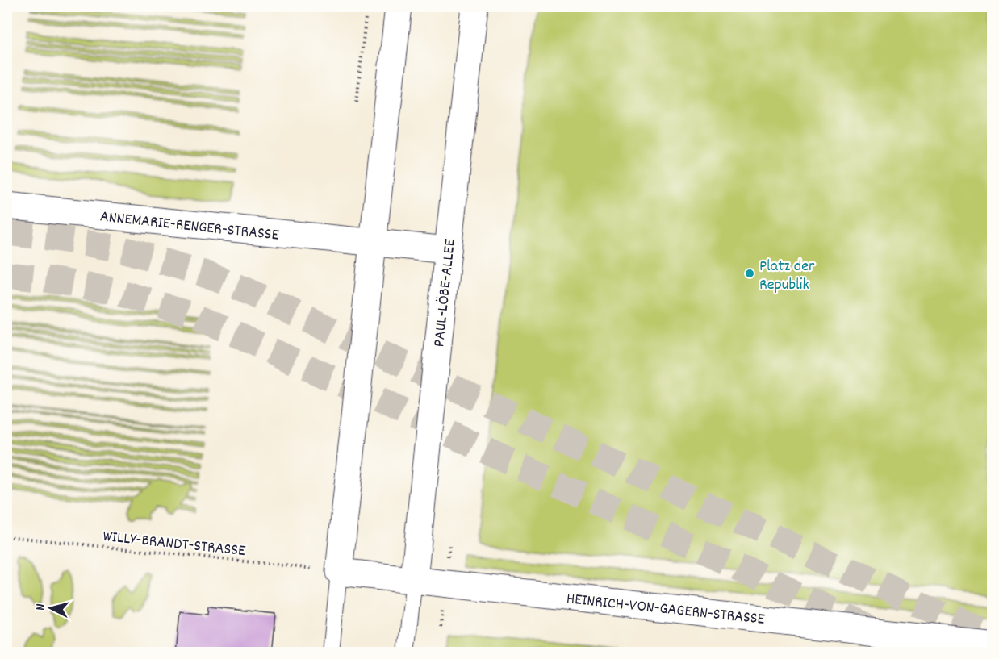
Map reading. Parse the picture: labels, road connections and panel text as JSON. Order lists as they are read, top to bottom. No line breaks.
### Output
{"streets":{"street":["ANNEMARIE-RENGER-STRASSE","PAUL-LÖBE-ALLEE","HEINRICH-VON-GAGERN-STRASSE"],"path":["WILLY-BRANDT-STRASSE"]},"crossings":[["ANNEMARIE-RENGER-STRASSE","PAUL-LÖBE-ALLEE"],["PAUL-LÖBE-ALLEE","HEINRICH-VON-GAGERN-STRASSE"],["WILLY-BRANDT-STRASSE","HEINRICH-VON-GAGERN-STRASSE"]],"places":["Platz der Republik"],"north":"left"}
